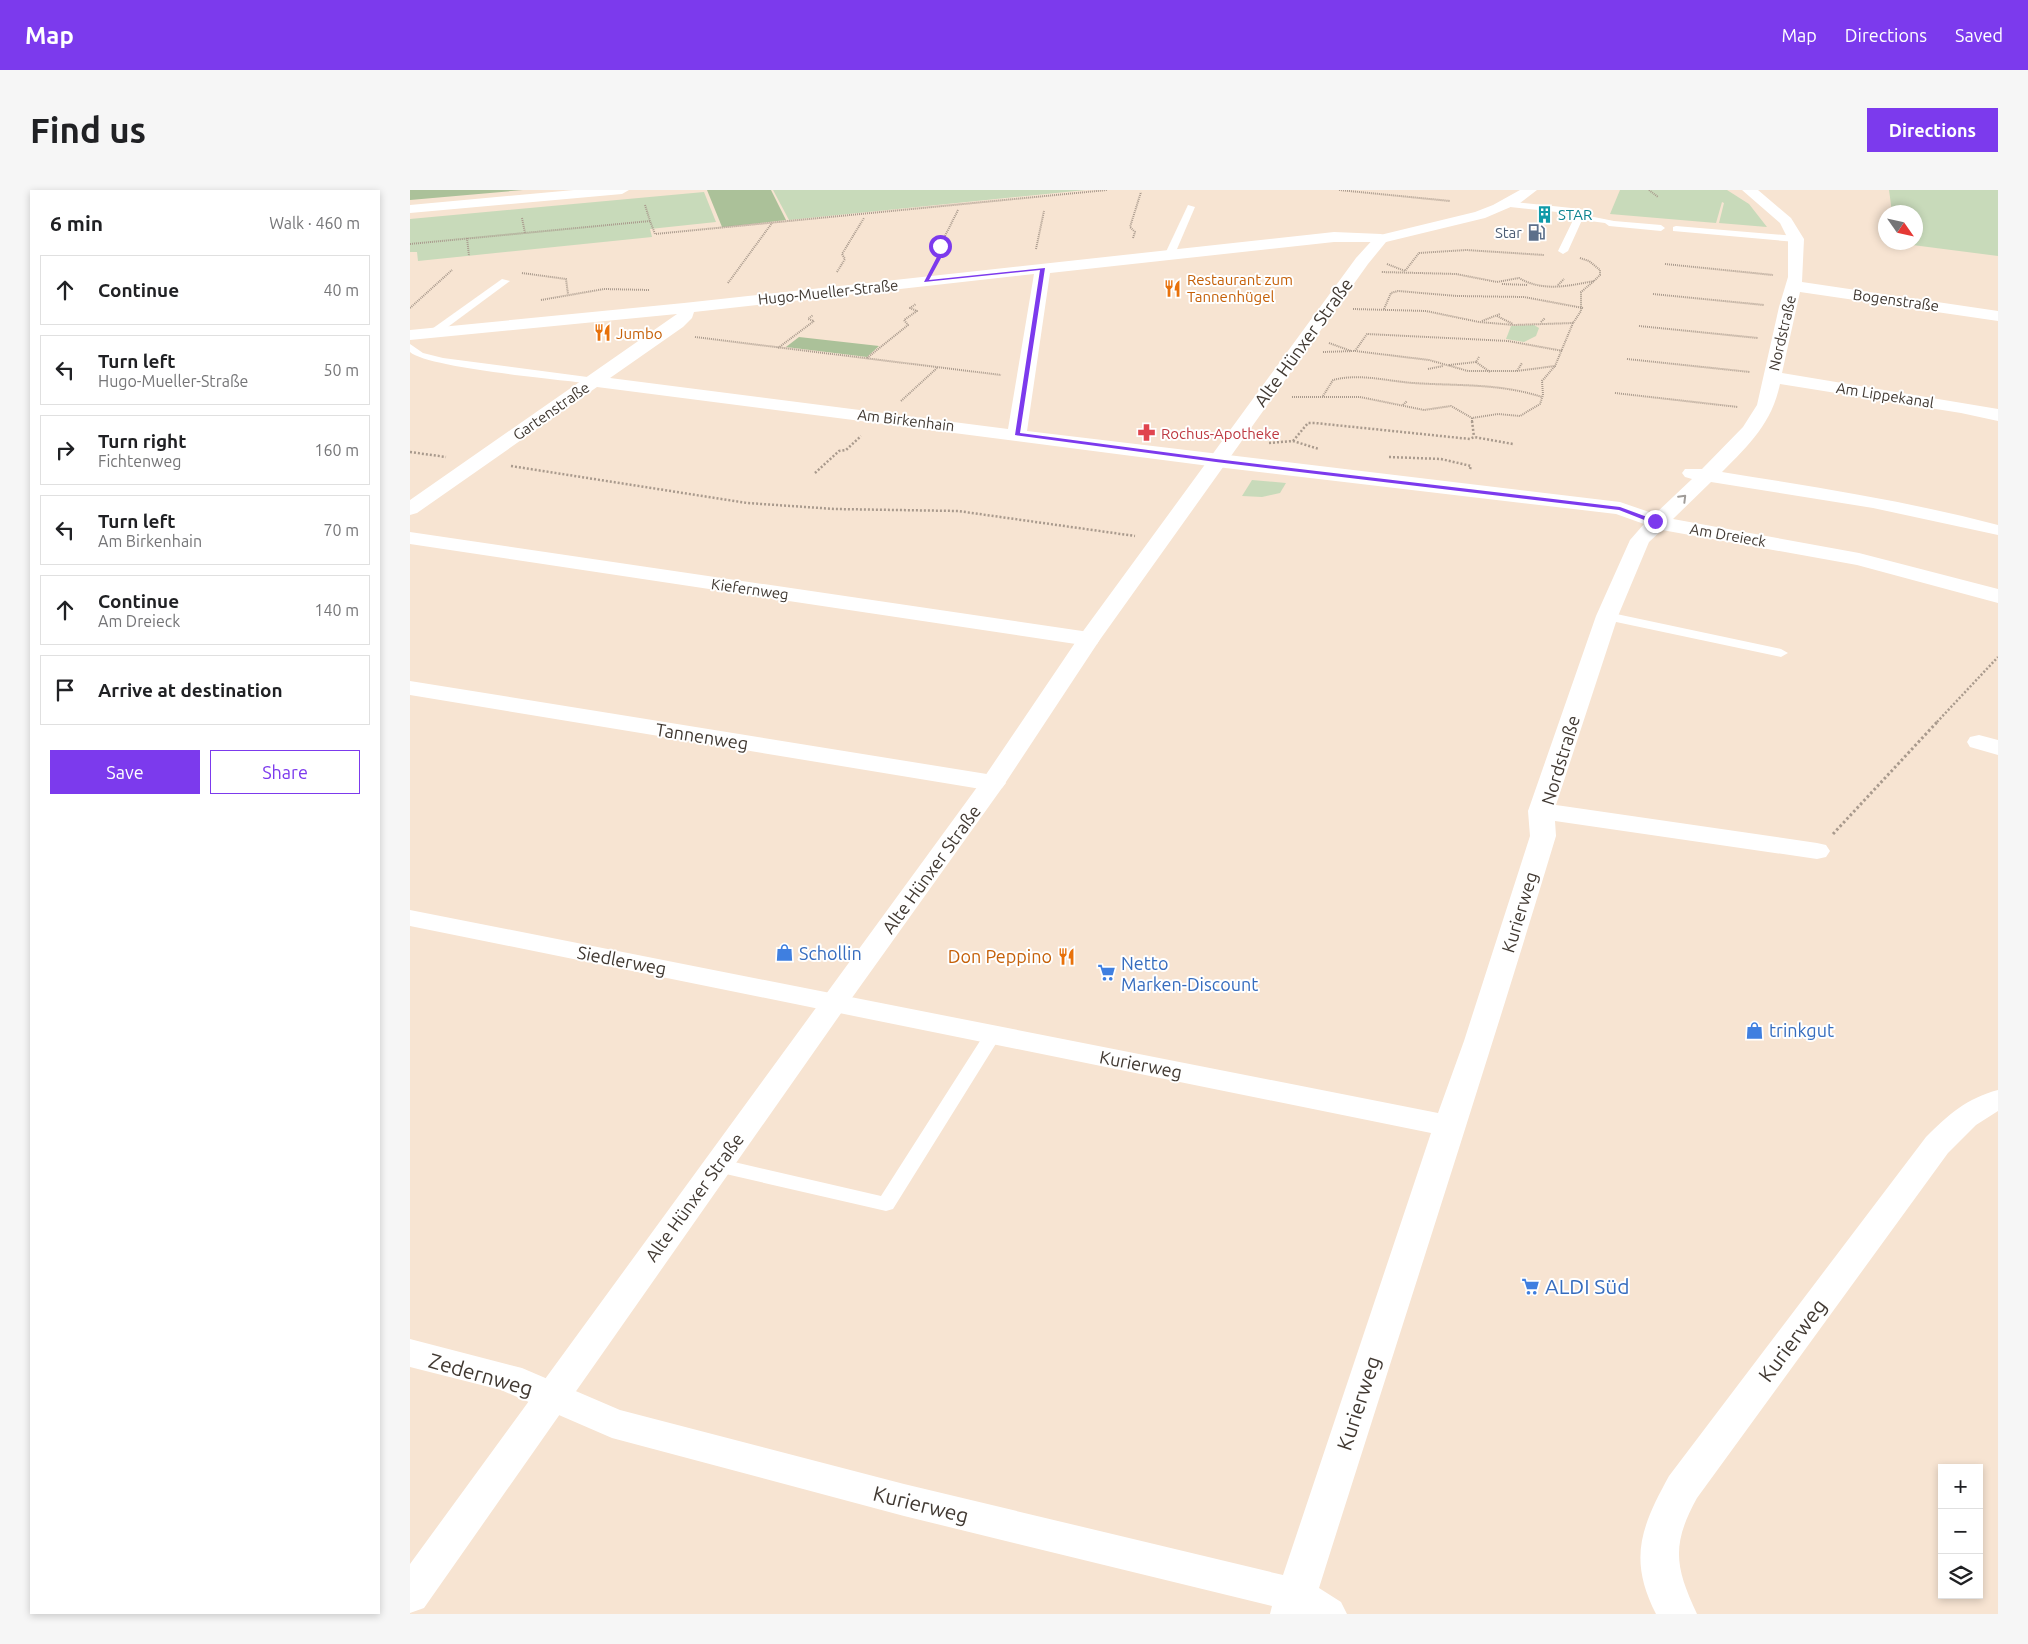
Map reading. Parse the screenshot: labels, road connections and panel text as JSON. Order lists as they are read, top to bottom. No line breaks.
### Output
{"streets":{"street":["Hugo-Mueller-Straße","Bogenstraße","Nordstraße","Alte Hünxer Straße","Am Lippekanal","Gartenstraße","Am Birkenhain","Am Dreieck","Kiefernweg","Tannenweg","Kurierweg","Siedlerweg","Zedernweg"]},"crossings":[["Hugo-Mueller-Straße","Alte Hünxer Straße"],["Hugo-Mueller-Straße","Gartenstraße"],["Bogenstraße","Nordstraße"],["Nordstraße","Am Lippekanal"],["Nordstraße","Am Dreieck"],["Nordstraße","Kurierweg"],["Alte Hünxer Straße","Am Birkenhain"],["Alte Hünxer Straße","Am Dreieck"],["Alte Hünxer Straße","Kiefernweg"],["Alte Hünxer Straße","Tannenweg"],["Alte Hünxer Straße","Kurierweg"],["Alte Hünxer Straße","Siedlerweg"],["Alte Hünxer Straße","Zedernweg"],["Gartenstraße","Am Birkenhain"],["Am Birkenhain","Am Dreieck"],["Kurierweg","Siedlerweg"],["Kurierweg","Zedernweg"]],"places":{"building":["STAR"],"fuel station":["Star"],"restaurant":["Restaurant zum Tannenhügel","Jumbo","Don Peppino"],"pharmacy":["Rochus-Apotheke"],"shop":["Schollin","trinkgut"],"supermarket":["Netto Marken-Discount","ALDI Süd"]},"north":"bottom right","page":{"header":"Map","nav":["Map","Directions","Saved"],"buttons":["Directions",["Save","Share"]],"title":"Find us","heading":["6 min","Walk · 460 m"],"list":[["Continue","40 m"],["Turn left","Hugo-Mueller-Straße","50 m"],["Turn right","Fichtenweg","160 m"],["Turn left","Am Birkenhain","70 m"],["Continue","Am Dreieck","140 m"],"Arrive at destination"],"map_buttons":["+","−"]}}
